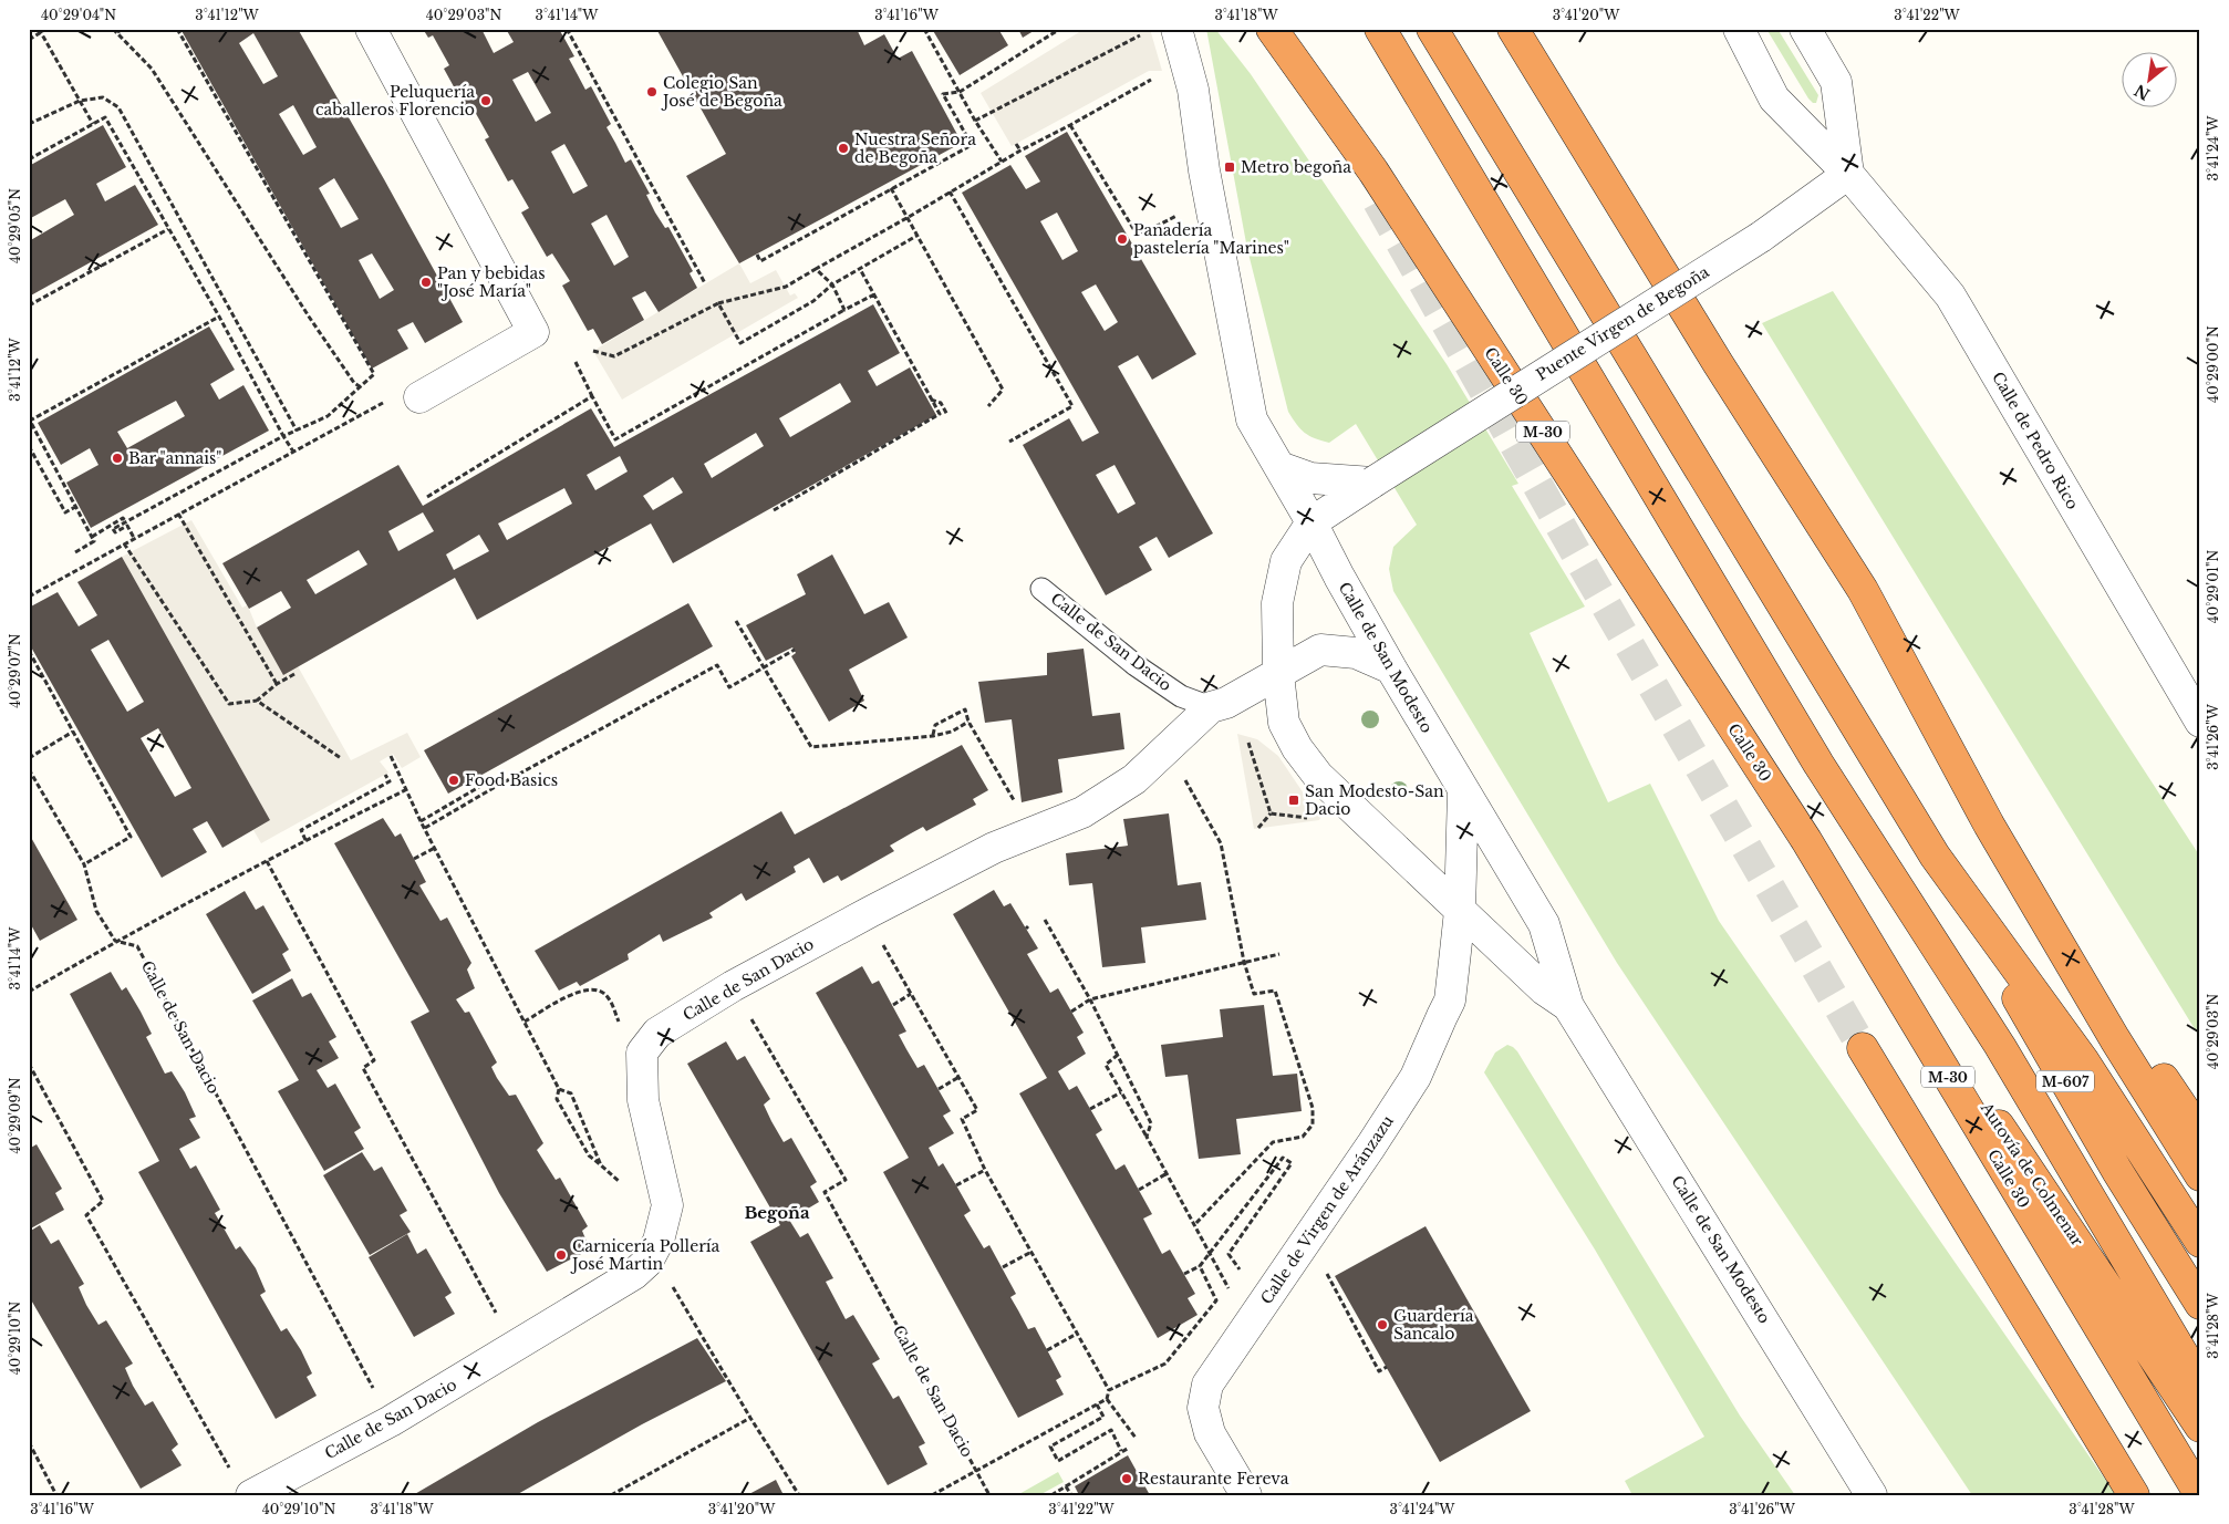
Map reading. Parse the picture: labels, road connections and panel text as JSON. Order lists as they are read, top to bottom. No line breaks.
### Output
{"streets":{"highway":["Calle 30","M-30","M-607","Autovía de Colmenar"],"street":["Puente Virgen de Begoña","Calle de Pedro Rico","Calle de San Dacio","Calle de San Modesto","Calle de Virgen de Aránzazu"]},"crossings":[["Puente Virgen de Begoña","Calle de Pedro Rico"],["Puente Virgen de Begoña","Calle de San Modesto"],["Calle 30","Autovía de Colmenar"],["Calle de San Dacio","Calle de San Modesto"],["Calle de San Modesto","Calle de Virgen de Aránzazu"]],"districts":["Begoña"],"places":{"other":["Colegio San José de Begoña","Peluquería caballeros Florencio","Nuestra Señora de Begoña","Panadería pastelería \"Marines\"","Pan y bebidas \"José María\"","Bar \"annais\"","Food Basics","Carnicería Pollería José Martin","Guardería Sancalo","Restaurante Fereva"],"transit":["Metro begoña","San Modesto-San Dacio"]},"north":"bottom left","coordinates":["40°29'04\"N","3°41'12\"W","40°29'03\"N","3°41'14\"W","3°41'16\"W","3°41'18\"W","3°41'20\"W","3°41'22\"W","3°41'24\"W","40°29'05\"N","40°29'00\"N","40°29'01\"N","40°29'07\"N","3°41'26\"W","40°29'09\"N","3°41'28\"W","40°29'10\"N"]}
